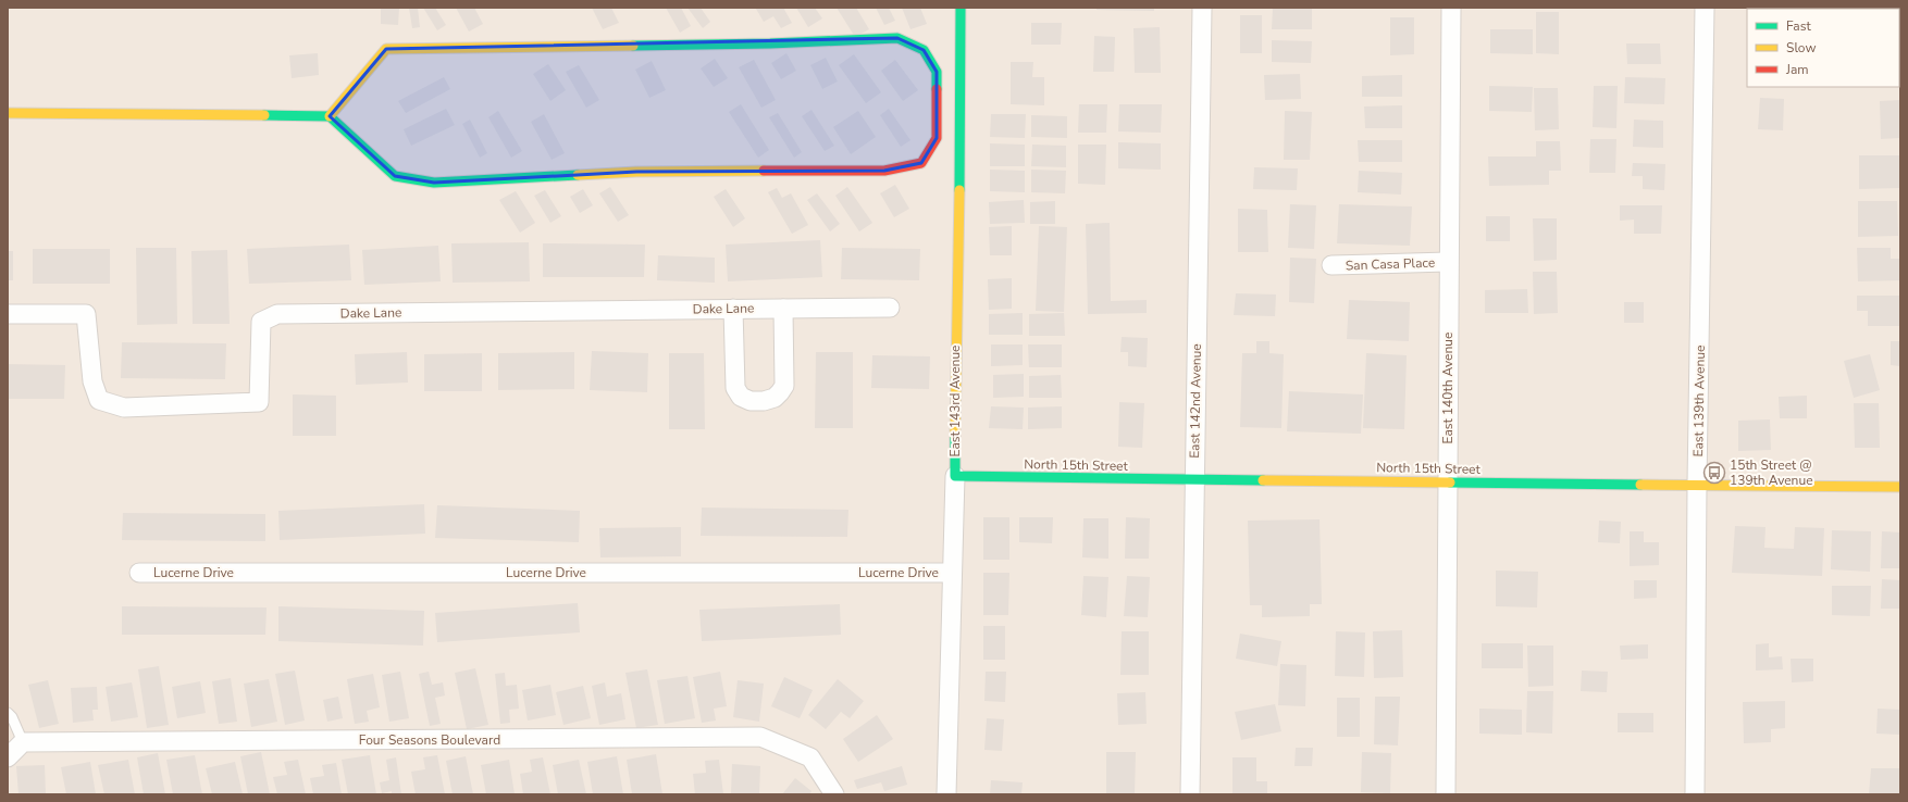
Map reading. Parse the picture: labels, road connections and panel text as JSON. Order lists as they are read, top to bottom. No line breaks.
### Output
{"streets":{"street":["San Casa Place","Dake Lane","East 140th Avenue","East 143rd Avenue","East 142nd Avenue","East 139th Avenue","North 15th Street","Lucerne Drive","Four Seasons Boulevard"]},"crossings":[["San Casa Place","East 140th Avenue"],["East 140th Avenue","North 15th Street"],["East 143rd Avenue","North 15th Street"],["East 143rd Avenue","Lucerne Drive"],["East 142nd Avenue","North 15th Street"],["East 139th Avenue","North 15th Street"]],"places":{"bus stop":["15th Street @ 139th Avenue"]},"legend":["Fast","Slow","Jam"]}
